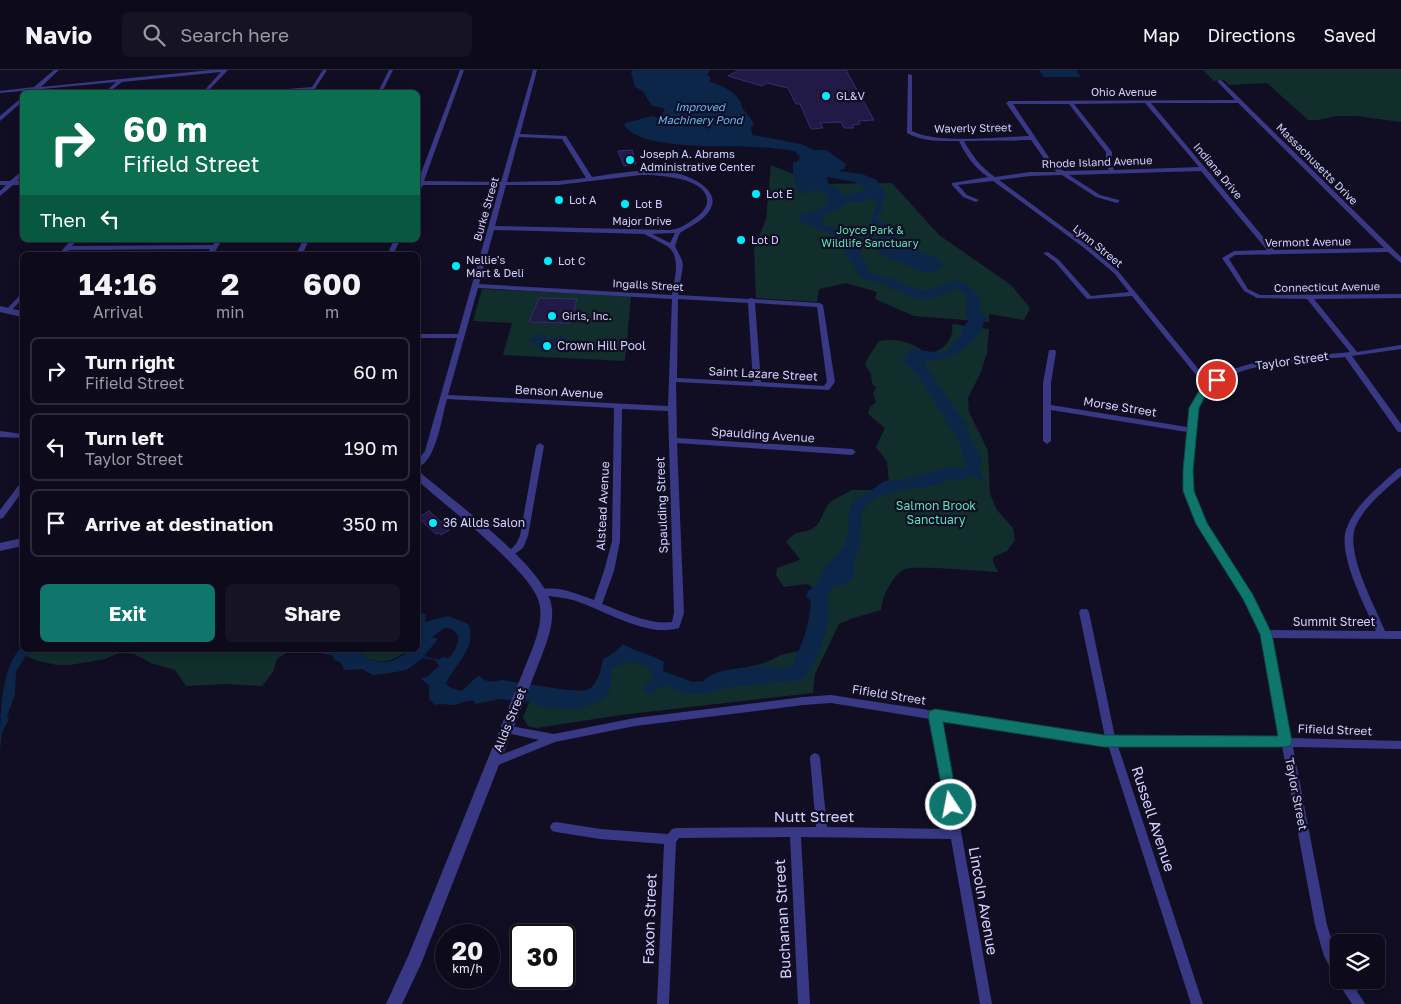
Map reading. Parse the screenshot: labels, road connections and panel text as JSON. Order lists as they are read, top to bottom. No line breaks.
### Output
{"streets":{"street":["Ohio Avenue","Waverly Street","Rhode Island Avenue","Massachusetts Drive","Indiana Drive","Burke Street","Major Drive","Vermont Avenue","Lynn Street","Ingalls Street","Connecticut Avenue","Taylor Street","Saint Lazare Street","Benson Avenue","Morse Street","Spaulding Avenue","Spaulding Street","Alstead Avenue","Summit Street","Fifield Street","Allds Street","Nutt Street","Russell Avenue","Lincoln Avenue","Faxon Street","Buchanan Street"]},"crossings":[["Ohio Avenue","Waverly Street"],["Ohio Avenue","Massachusetts Drive"],["Ohio Avenue","Indiana Drive"],["Waverly Street","Lynn Street"],["Rhode Island Avenue","Indiana Drive"],["Rhode Island Avenue","Lynn Street"],["Massachusetts Drive","Vermont Avenue"],["Indiana Drive","Vermont Avenue"],["Burke Street","Major Drive"],["Burke Street","Ingalls Street"],["Burke Street","Benson Avenue"],["Vermont Avenue","Connecticut Avenue"],["Lynn Street","Taylor Street"],["Ingalls Street","Saint Lazare Street"],["Ingalls Street","Spaulding Street"],["Taylor Street","Morse Street"],["Taylor Street","Summit Street"],["Taylor Street","Fifield Street"],["Saint Lazare Street","Spaulding Street"],["Benson Avenue","Spaulding Street"],["Benson Avenue","Alstead Avenue"],["Spaulding Avenue","Spaulding Street"],["Spaulding Street","Alstead Avenue"],["Spaulding Street","Allds Street"],["Fifield Street","Allds Street"],["Fifield Street","Russell Avenue"],["Fifield Street","Lincoln Avenue"],["Nutt Street","Lincoln Avenue"],["Nutt Street","Faxon Street"],["Nutt Street","Buchanan Street"]],"water":["Improved Machinery Pond"],"parks":["Joyce Park & Wildlife Sanctuary","Salmon Brook Sanctuary"],"places":["GL&V","Joseph A. Abrams Administrative Center","Lot E","Lot A","Lot B","Lot D","Lot C","Nellie's Mart & Deli","Girls, Inc.","Crown Hill Pool","36 Allds Salon"],"page":{"header":"Navio","search":"Search here","nav":["Map","Directions","Saved"],"turn":["60 m","Fifield Street"],"then":"Then","eta":["14:16","Arrival","2","min","600","m"],"list":[{"name":"Turn right","note":"Fifield Street","value":"60 m"},{"name":"Turn left","note":"Taylor Street","value":"190 m"},{"name":"Arrive at destination","value":"350 m"}],"buttons":["Exit","Share"],"speed":"20 km/h","limit":"30"}}
